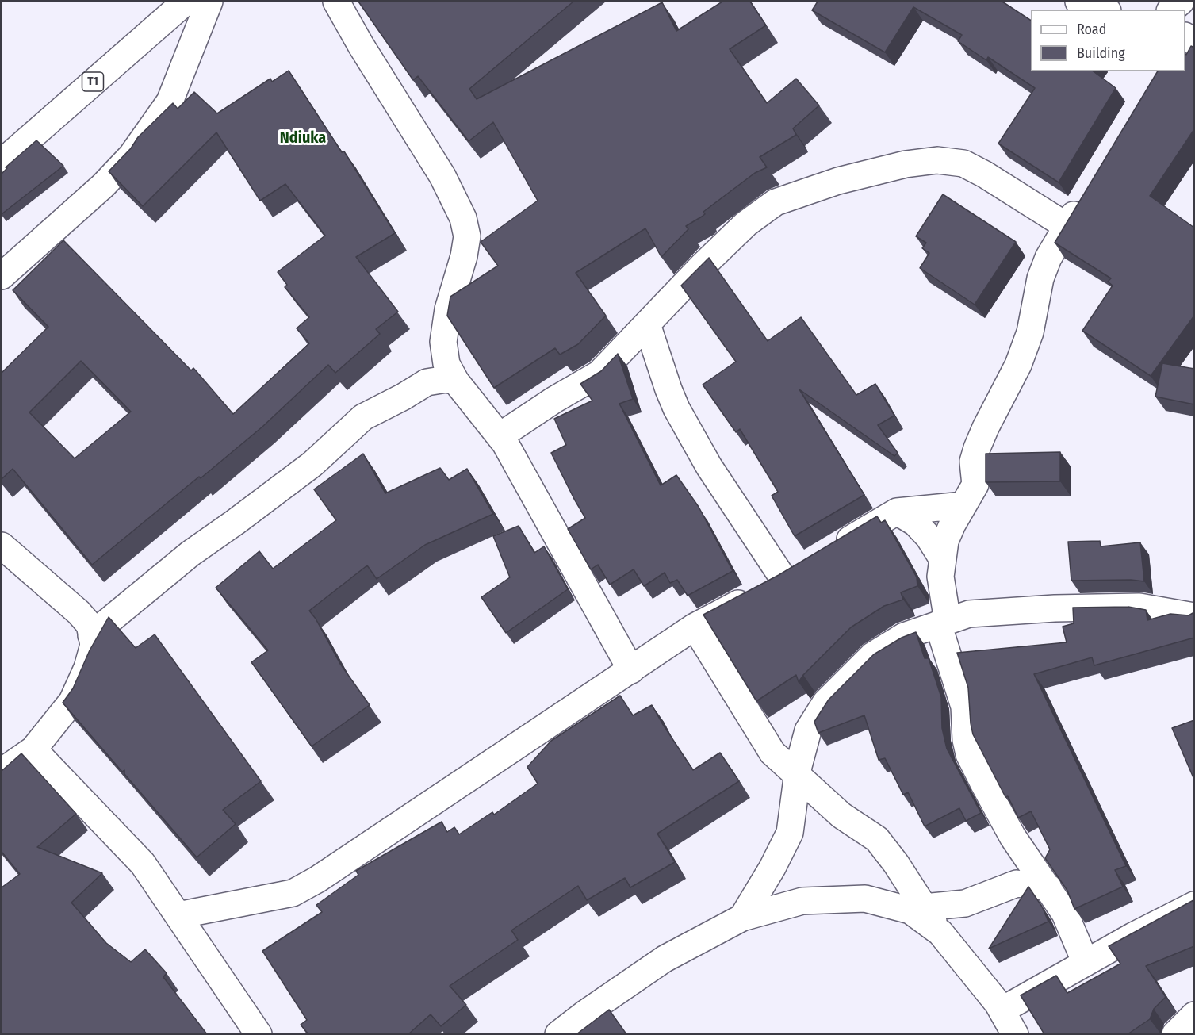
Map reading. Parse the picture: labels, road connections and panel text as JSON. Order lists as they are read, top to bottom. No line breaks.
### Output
{"streets":{"main road":["T1"]},"districts":["Ndiuka"],"legend":["Road","Building"]}
